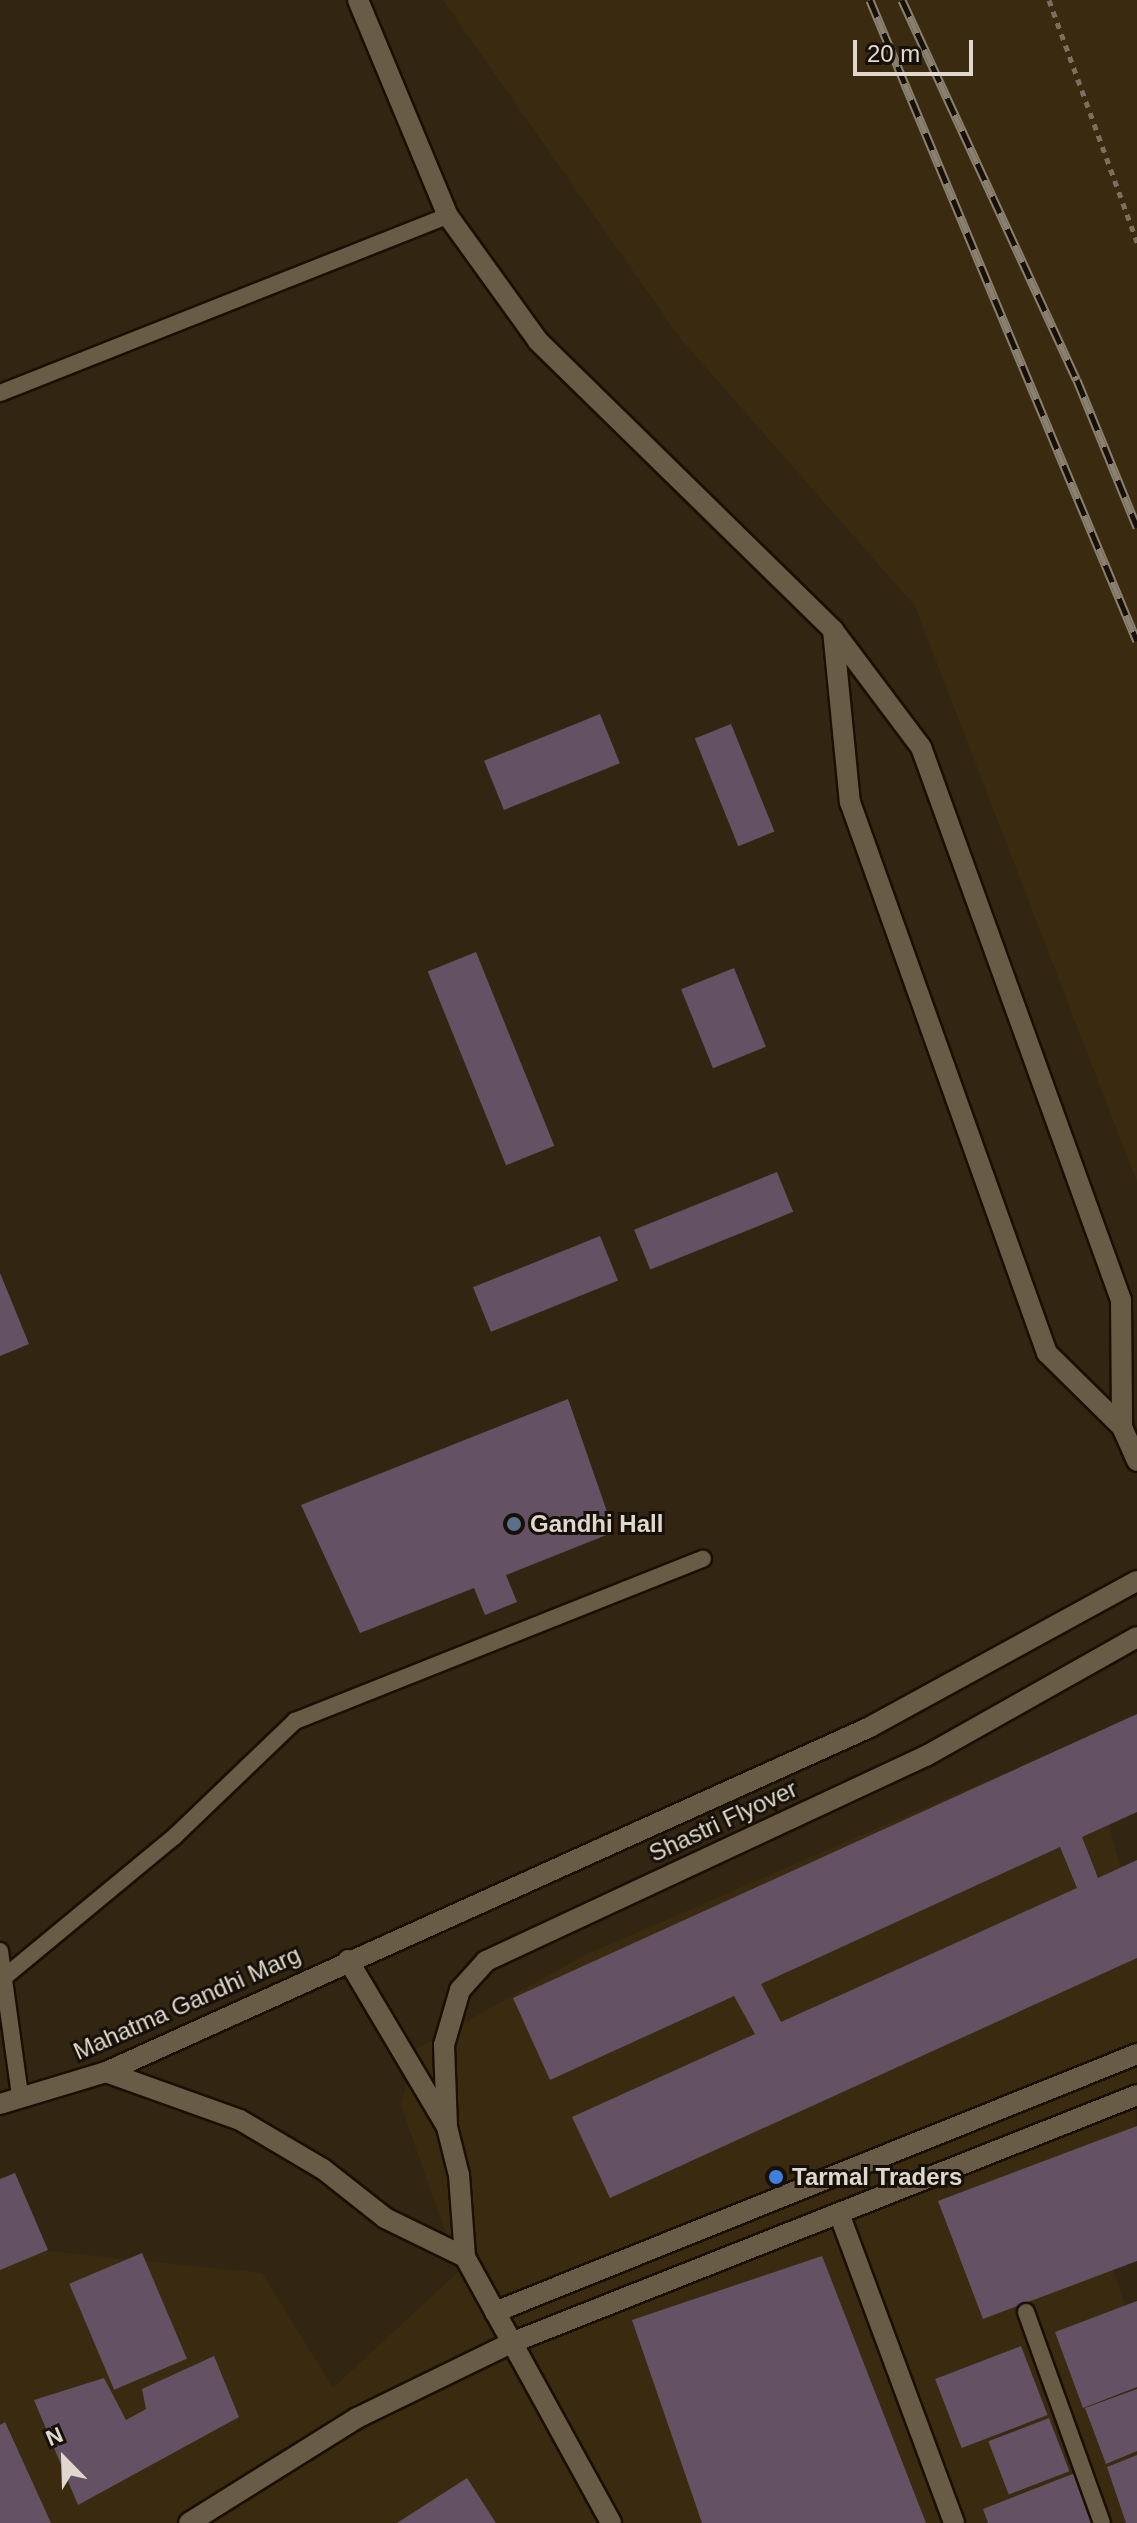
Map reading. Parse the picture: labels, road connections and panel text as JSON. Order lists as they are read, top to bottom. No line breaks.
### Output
{"streets":{"street":["Shastri Flyover","Mahatma Gandhi Marg"]},"crossings":[["Shastri Flyover","Mahatma Gandhi Marg"]],"places":["Gandhi Hall","Tarmal Traders"],"scale_bar":"20 m","north":"top left"}
